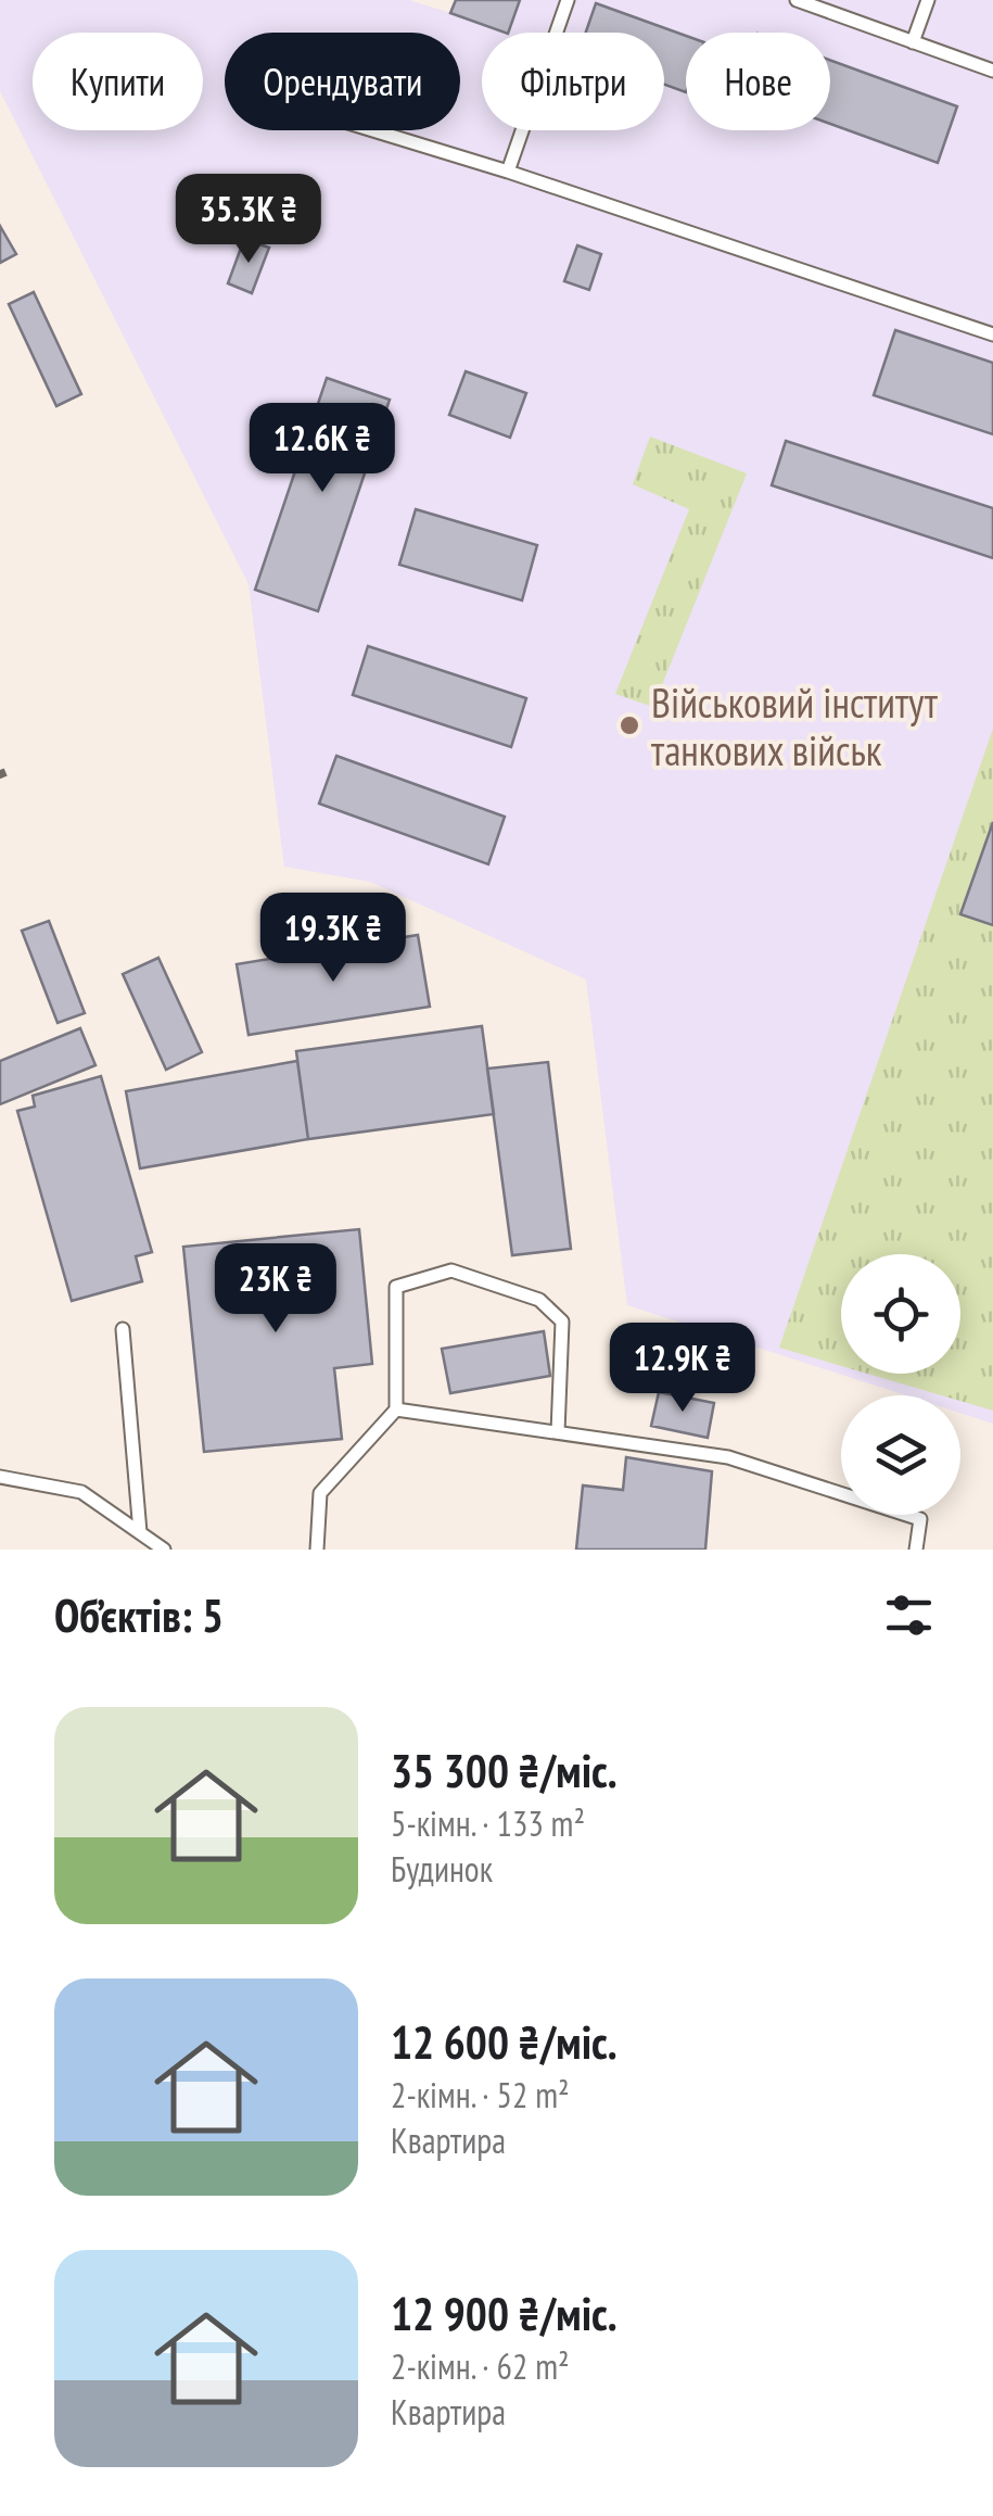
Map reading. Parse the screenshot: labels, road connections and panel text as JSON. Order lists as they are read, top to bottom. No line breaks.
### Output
{"places":["Військовий інститут танкових військ"],"page":{"chip":["Купити","Орендувати","Фільтри","Нове"],"price":["35.3K ₴","12.6K ₴","19.3K ₴","23K ₴","12.9K ₴"],"heading":"Об’єктів: 5","list":[{"name":"35 300 ₴/міс.","note":"5-кімн. · 133 m² · Будинок"},{"name":"12 600 ₴/міс.","note":"2-кімн. · 52 m² · Квартира"},{"name":"12 900 ₴/міс.","note":"2-кімн. · 62 m² · Квартира"}]}}
